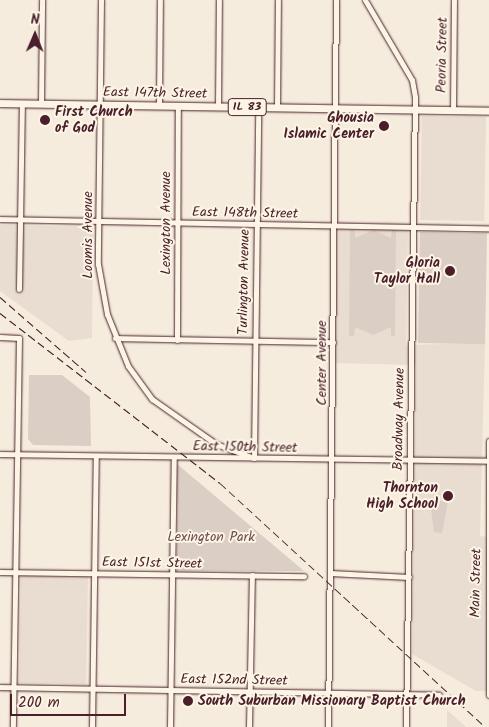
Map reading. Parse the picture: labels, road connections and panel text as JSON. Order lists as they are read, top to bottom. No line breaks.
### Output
{"streets":{"main road":["East 147th Street","IL 83"],"street":["Peoria Street","East 148th Street","Lexington Avenue","Loomis Avenue","Turlington Avenue","Center Avenue","Broadway Avenue","East 150th Street","East 151st Street","Main Street","East 152nd Street"]},"crossings":[["Peoria Street","East 147th Street"],["East 147th Street","Lexington Avenue"],["East 147th Street","Loomis Avenue"],["East 147th Street","Turlington Avenue"],["East 147th Street","Center Avenue"],["East 147th Street","Broadway Avenue"],["East 148th Street","Lexington Avenue"],["East 148th Street","Loomis Avenue"],["East 148th Street","Turlington Avenue"],["East 148th Street","Center Avenue"],["East 148th Street","Broadway Avenue"],["Loomis Avenue","Turlington Avenue"],["Loomis Avenue","East 150th Street"],["Turlington Avenue","East 150th Street"],["Center Avenue","East 150th Street"],["Center Avenue","East 152nd Street"],["Broadway Avenue","East 150th Street"],["Broadway Avenue","East 152nd Street"],["East 150th Street","Main Street"]],"parks":["Lexington Park"],"places":["First Church of God","Ghousia Islamic Center","Gloria Taylor Hall","Thornton High School","South Suburban Missionary Baptist Church"],"scale_bar":"200 m","north":"top"}
